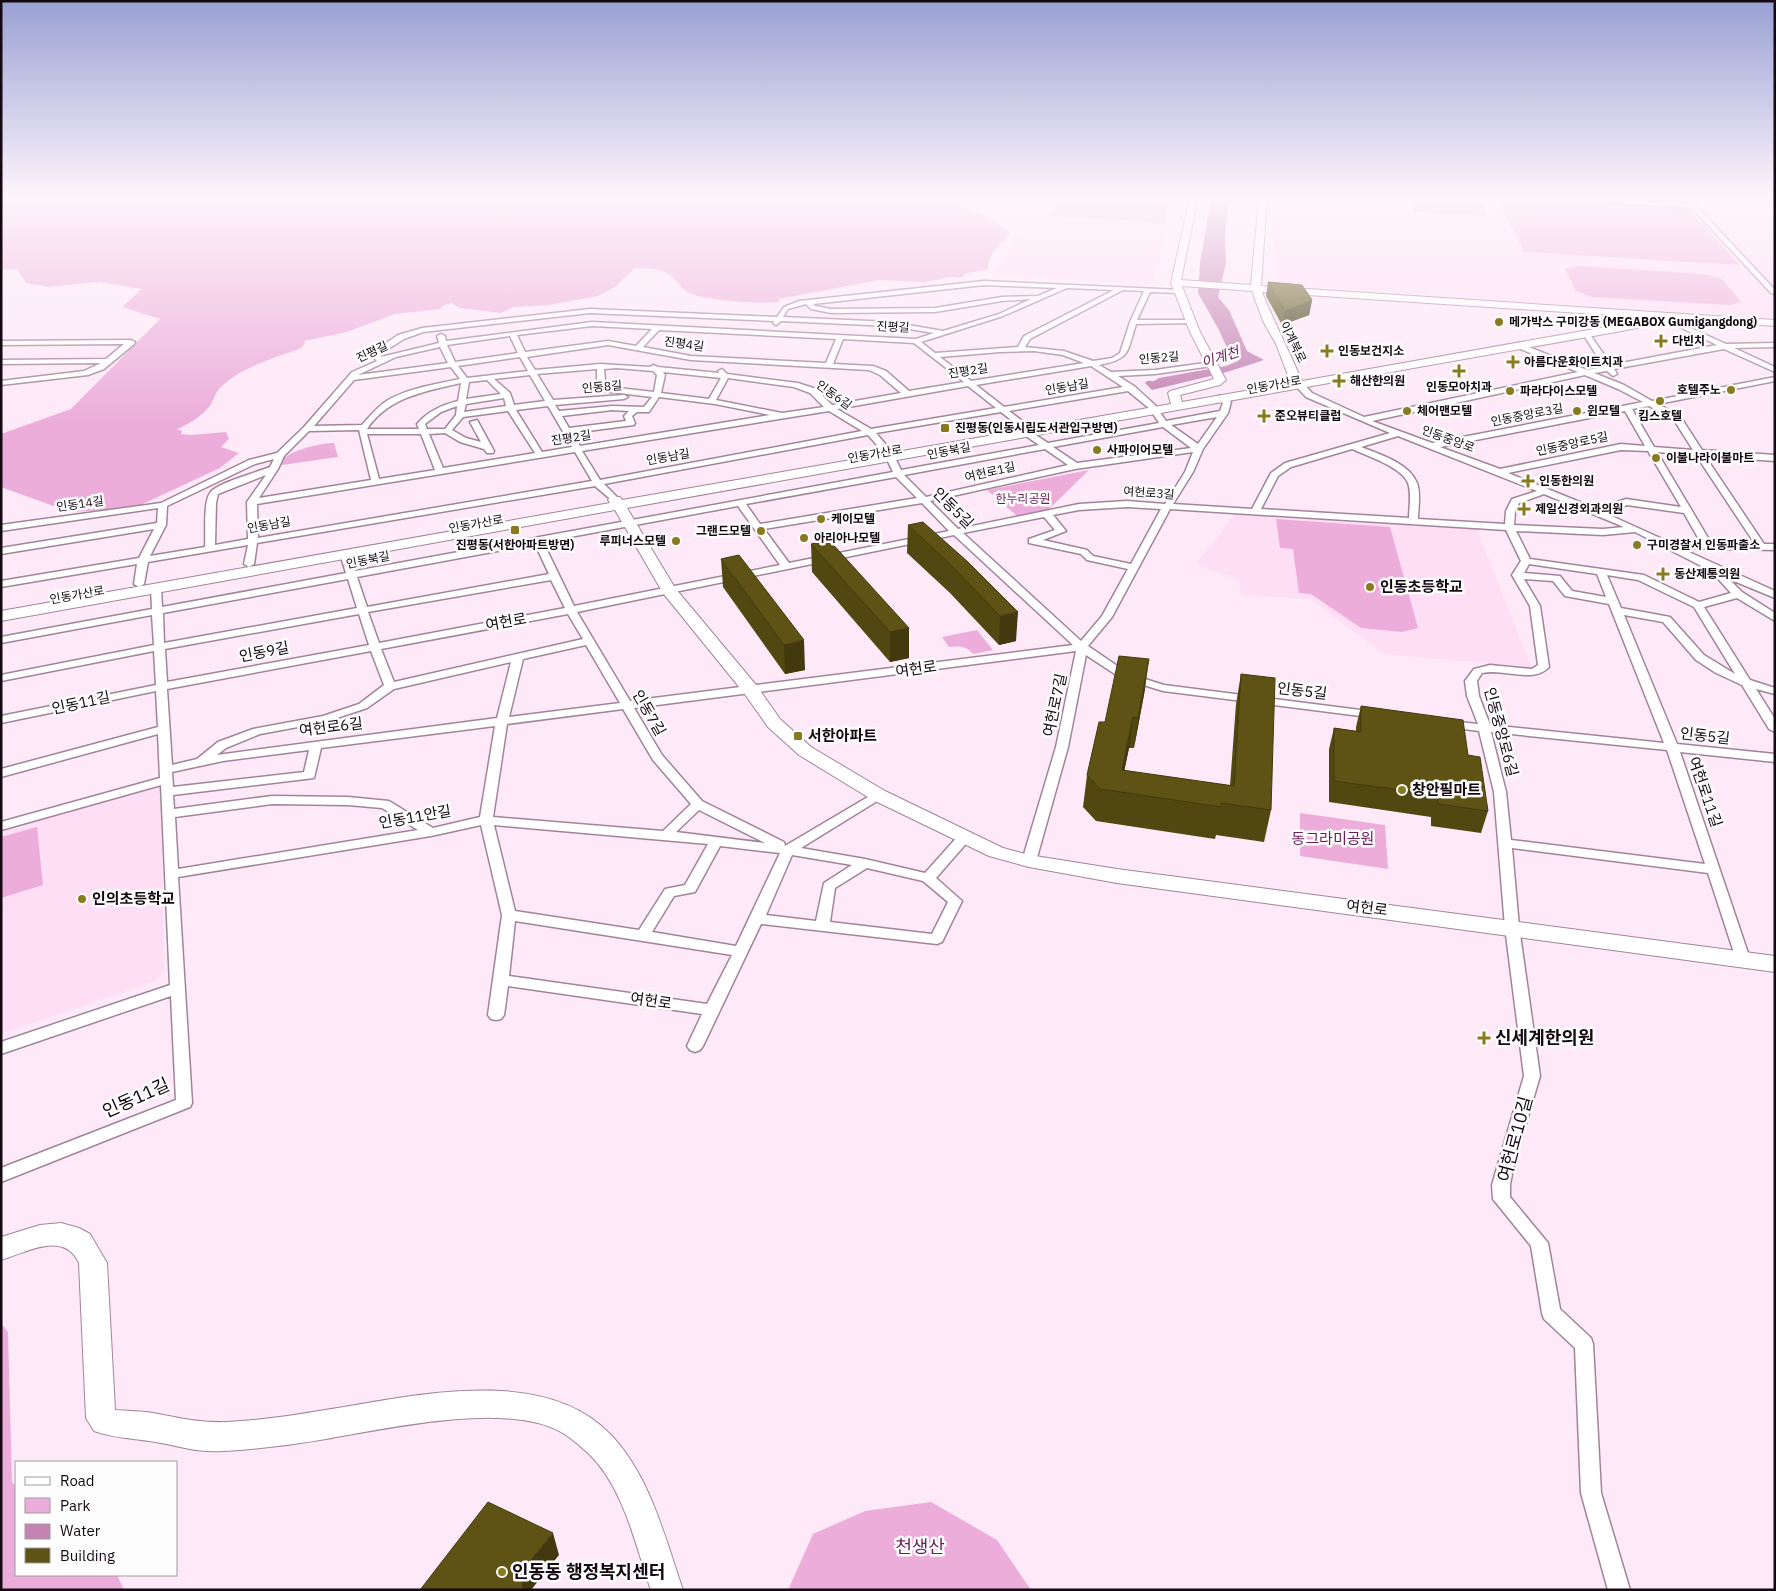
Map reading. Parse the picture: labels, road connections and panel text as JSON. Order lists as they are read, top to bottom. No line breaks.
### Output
{"streets":{"street":["진평길","이계북로","진평4길","인동2길","진평2길","인동가산로","인동8길","인동남길","인동6길","인동중앙로3길","인동중앙로","인동중앙로5길","인동북길","여헌로1길","여헌로3길","인동14길","인동5길","여헌로","인동9길","인동11길","여헌로7길","인동7길","여헌로6길","인동중앙로6길","여헌로11길","인동11안길","여헌로10길"]},"crossings":[["진평길","진평4길"],["진평길","진평2길"],["이계북로","인동가산로"],["이계북로","인동중앙로"],["진평4길","진평2길"],["진평2길","인동8길"],["진평2길","인동6길"],["인동가산로","인동6길"],["인동가산로","인동중앙로"],["인동가산로","인동5길"],["인동가산로","여헌로"],["인동가산로","인동11길"],["인동남길","인동6길"],["인동6길","인동5길"],["인동중앙로3길","인동중앙로"],["인동중앙로","인동중앙로5길"],["인동중앙로","여헌로3길"],["인동북길","인동5길"],["인동북길","여헌로"],["인동북길","인동11길"],["인동북길","인동7길"],["여헌로1길","인동5길"],["여헌로3길","인동5길"],["여헌로3길","여헌로"],["인동5길","여헌로"],["인동5길","여헌로7길"],["인동5길","인동중앙로6길"],["인동5길","여헌로11길"],["여헌로","인동9길"],["여헌로","여헌로7길"],["여헌로","인동7길"],["여헌로","여헌로6길"],["여헌로","인동중앙로6길"],["여헌로","여헌로11길"],["여헌로","여헌로10길"],["인동9길","인동11길"],["인동9길","인동7길"],["인동11길","여헌로6길"],["인동11길","인동11안길"],["인동7길","여헌로6길"],["인동7길","인동11안길"],["인동중앙로6길","여헌로10길"]],"water":["이계천"],"parks":["한누리공원","동그라미공원","천생산"],"places":{"other":["메가박스 구미강동 (MEGABOX Gumigangdong)","호텔주노","파라다이스모텔","킴스호텔","체어맨모텔","윈모텔","사파이어모텔","이불나라이불마트","케이모텔","그랜드모텔","아리아나모텔","루피너스모텔","구미경찰서 인동파출소","인동초등학교","창안필마트","인의초등학교","인동동 행정복지센터"],"health":["다빈치","인동보건지소","아름다운화이트치과","인동모아치과","해산한의원","준오뷰티클럽","인동한의원","제일신경외과의원","동산제통의원","신세계한의원"],"transit":["진평동(인동시립도서관입구방면)","진평동(서한아파트방면)","서한아파트"]},"legend":["Road","Park","Water","Building"]}
